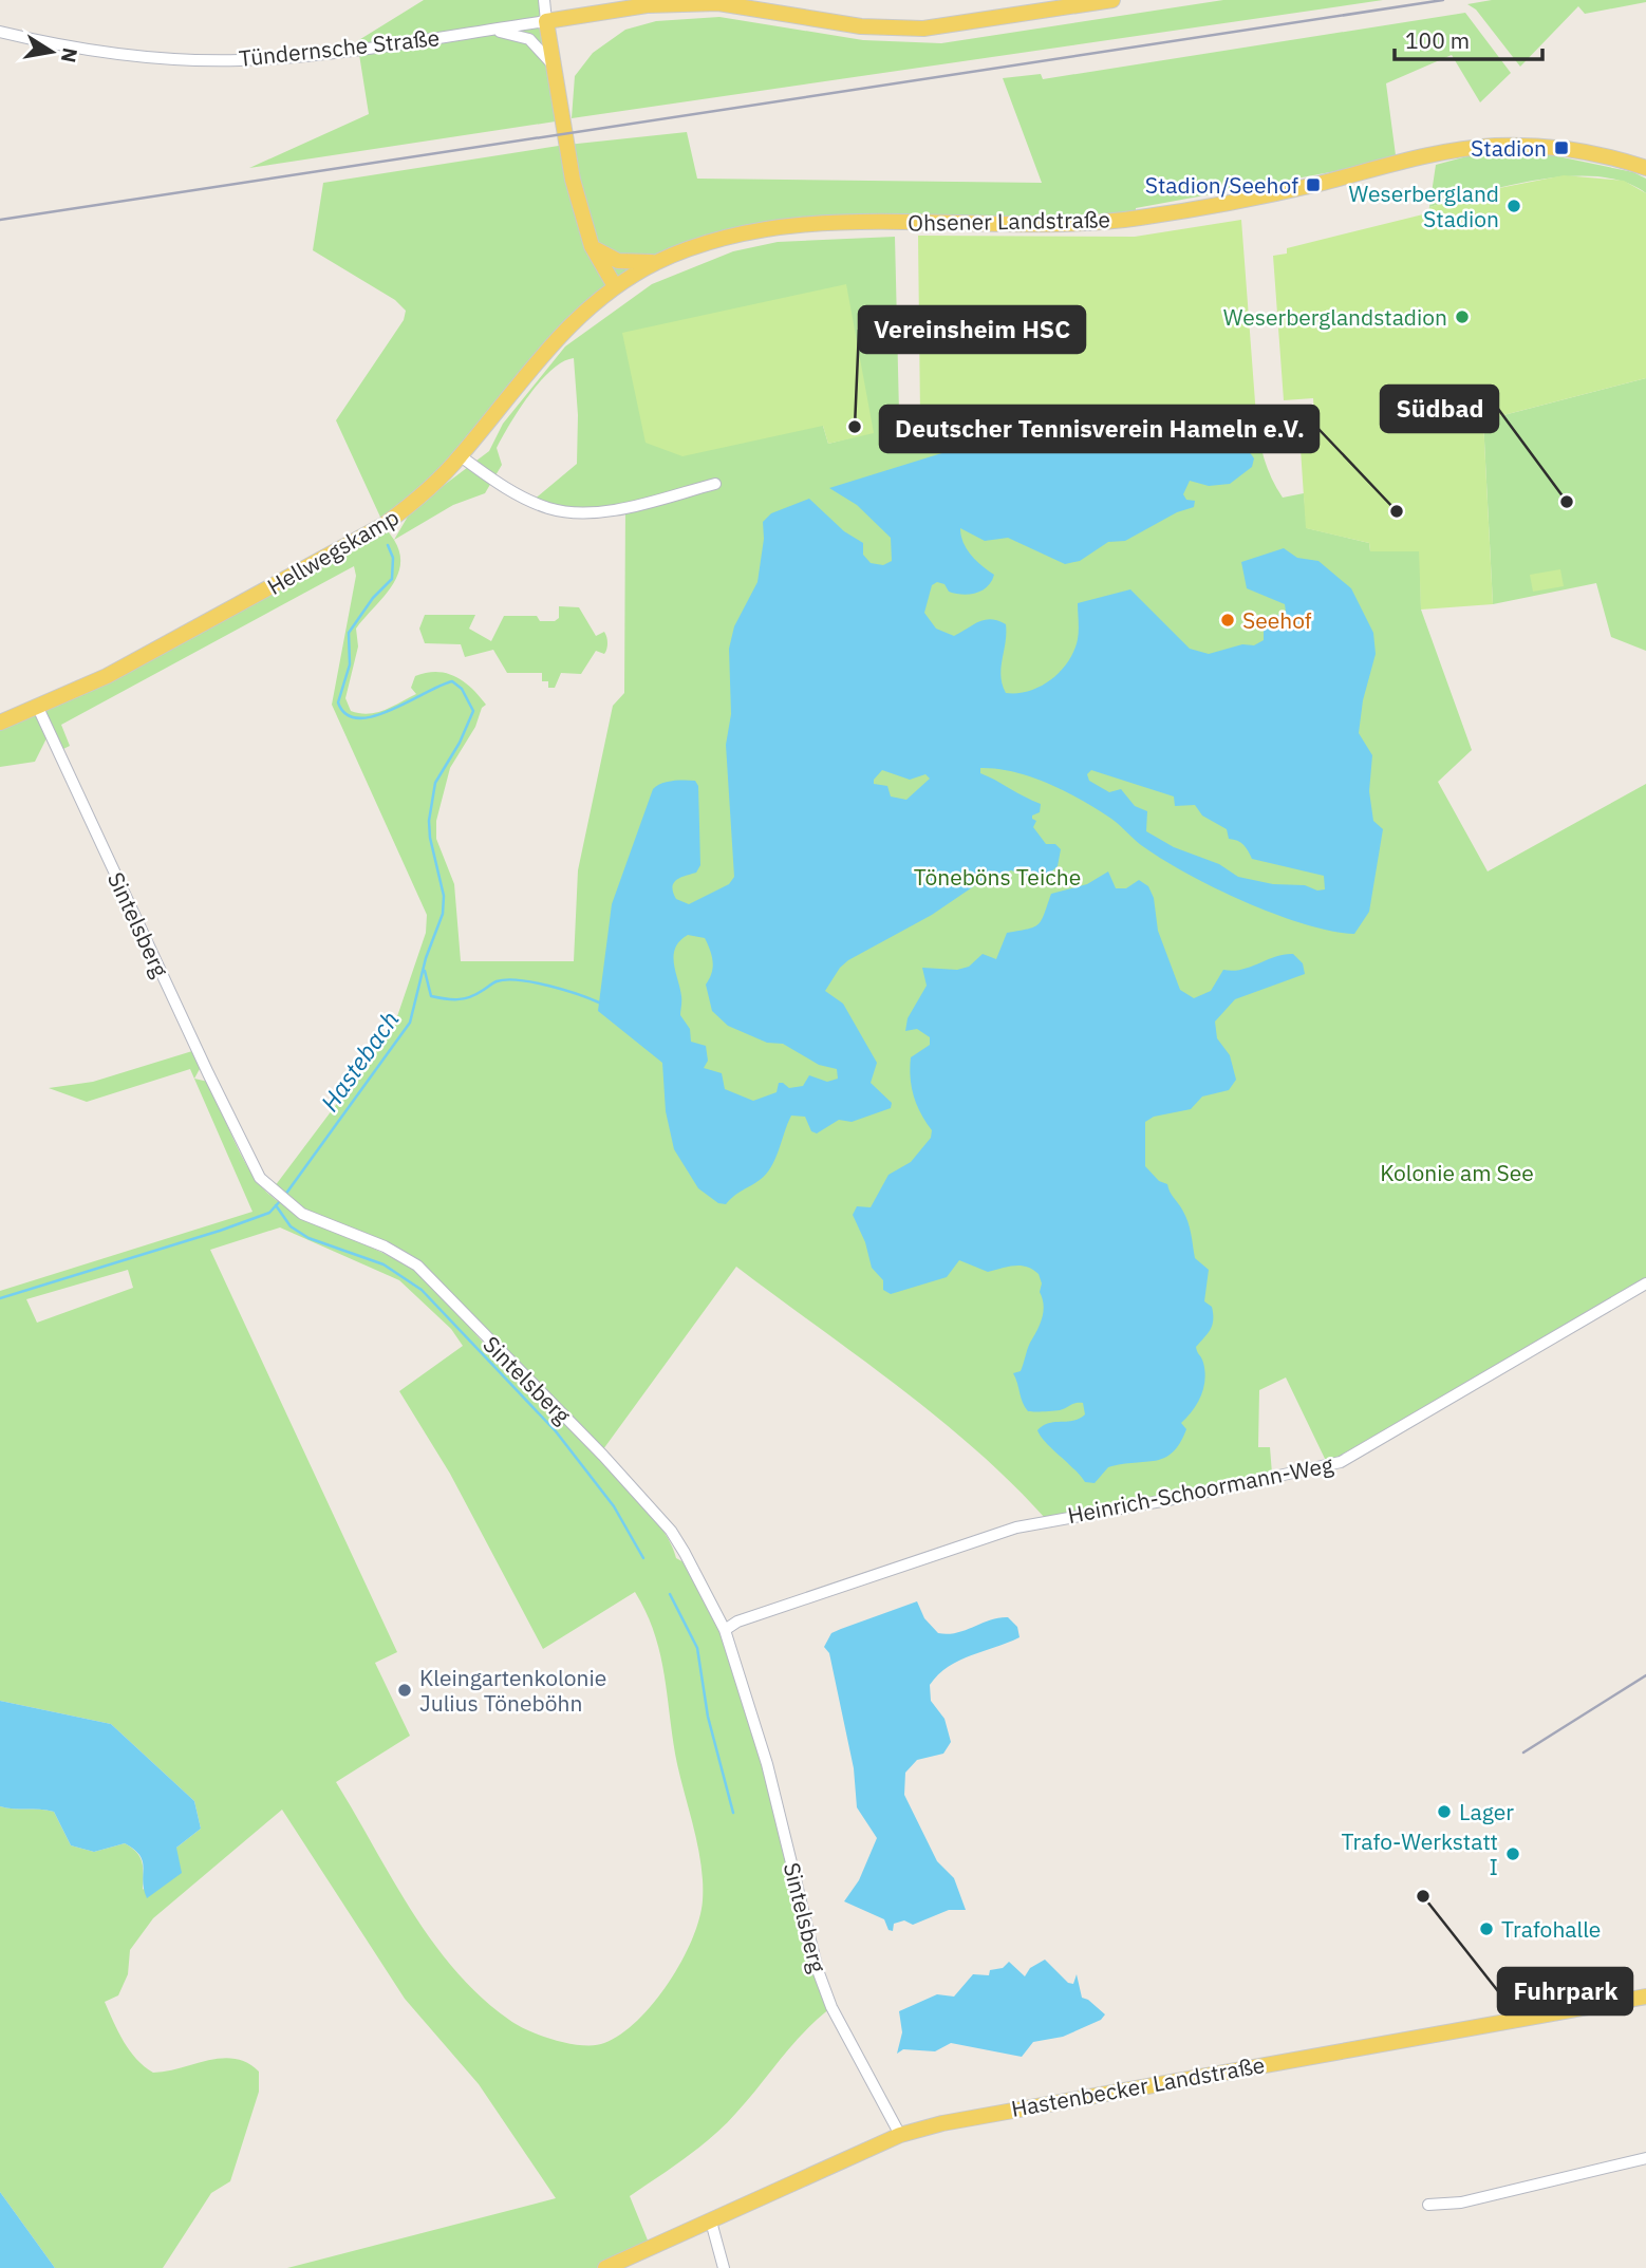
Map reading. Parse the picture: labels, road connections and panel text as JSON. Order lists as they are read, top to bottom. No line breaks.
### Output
{"streets":{"main road":["Ohsener Landstraße","Hellwegskamp","Hastenbecker Landstraße"],"street":["Tündernsche Straße","Sintelsberg","Heinrich-Schoormann-Weg"]},"crossings":[["Ohsener Landstraße","Hellwegskamp"],["Hellwegskamp","Sintelsberg"],["Sintelsberg","Heinrich-Schoormann-Weg"],["Sintelsberg","Hastenbecker Landstraße"]],"water":["Hastebach"],"parks":["Töneböns Teiche","Kolonie am See"],"places":{"transit":["Stadion","Stadion/Seehof"],"other":["Weserbergland Stadion","Weserberglandstadion","Vereinsheim HSC","Südbad","Deutscher Tennisverein Hameln e.V.","Seehof","Kleingartenkolonie Julius Töneböhn","Lager","Trafo-Werkstatt I","Fuhrpark","Trafohalle"]},"scale_bar":"100 m","north":"right"}
